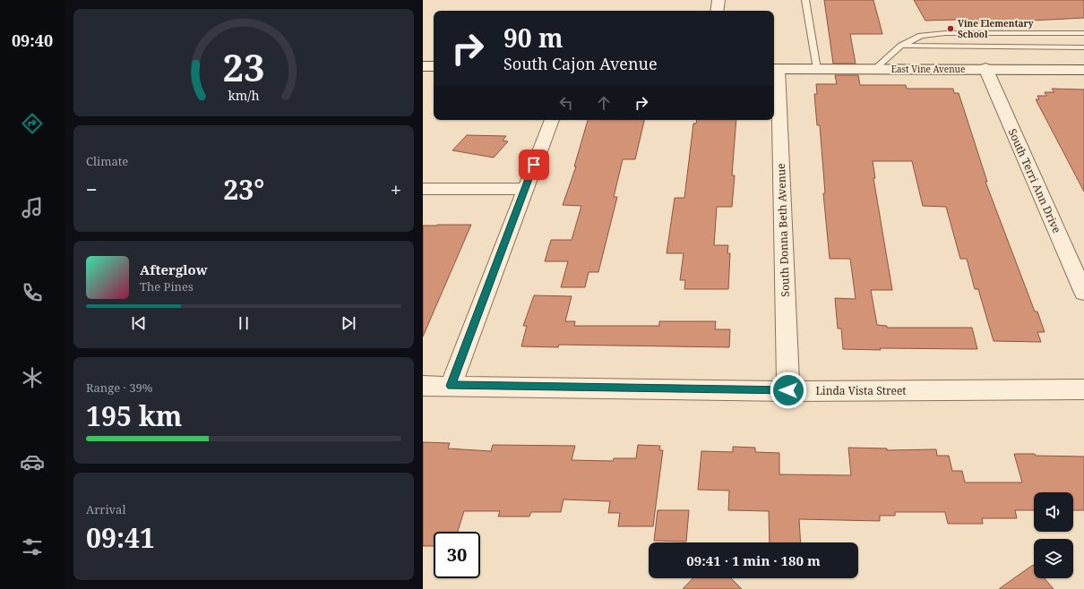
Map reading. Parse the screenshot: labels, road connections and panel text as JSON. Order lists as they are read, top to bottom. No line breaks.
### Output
{"streets":{"street":["East Vine Avenue","South Terri Ann Drive","South Donna Beth Avenue","Linda Vista Street"]},"crossings":[["East Vine Avenue","South Terri Ann Drive"],["East Vine Avenue","South Donna Beth Avenue"],["South Donna Beth Avenue","Linda Vista Street"]],"places":["Vine Elementary School"],"page":{"tabs":"09:40","turn":["90 m","South Cajon Avenue"],"tile":["Climate",["Range · 39%","195 km"],["Arrival","09:41"]],"heat":["−","23°","+"],"song":["Afterglow","The Pines"],"limit":"30","trip":"09:41 · 1 min · 180 m","gauge":["23","km/h"]}}
